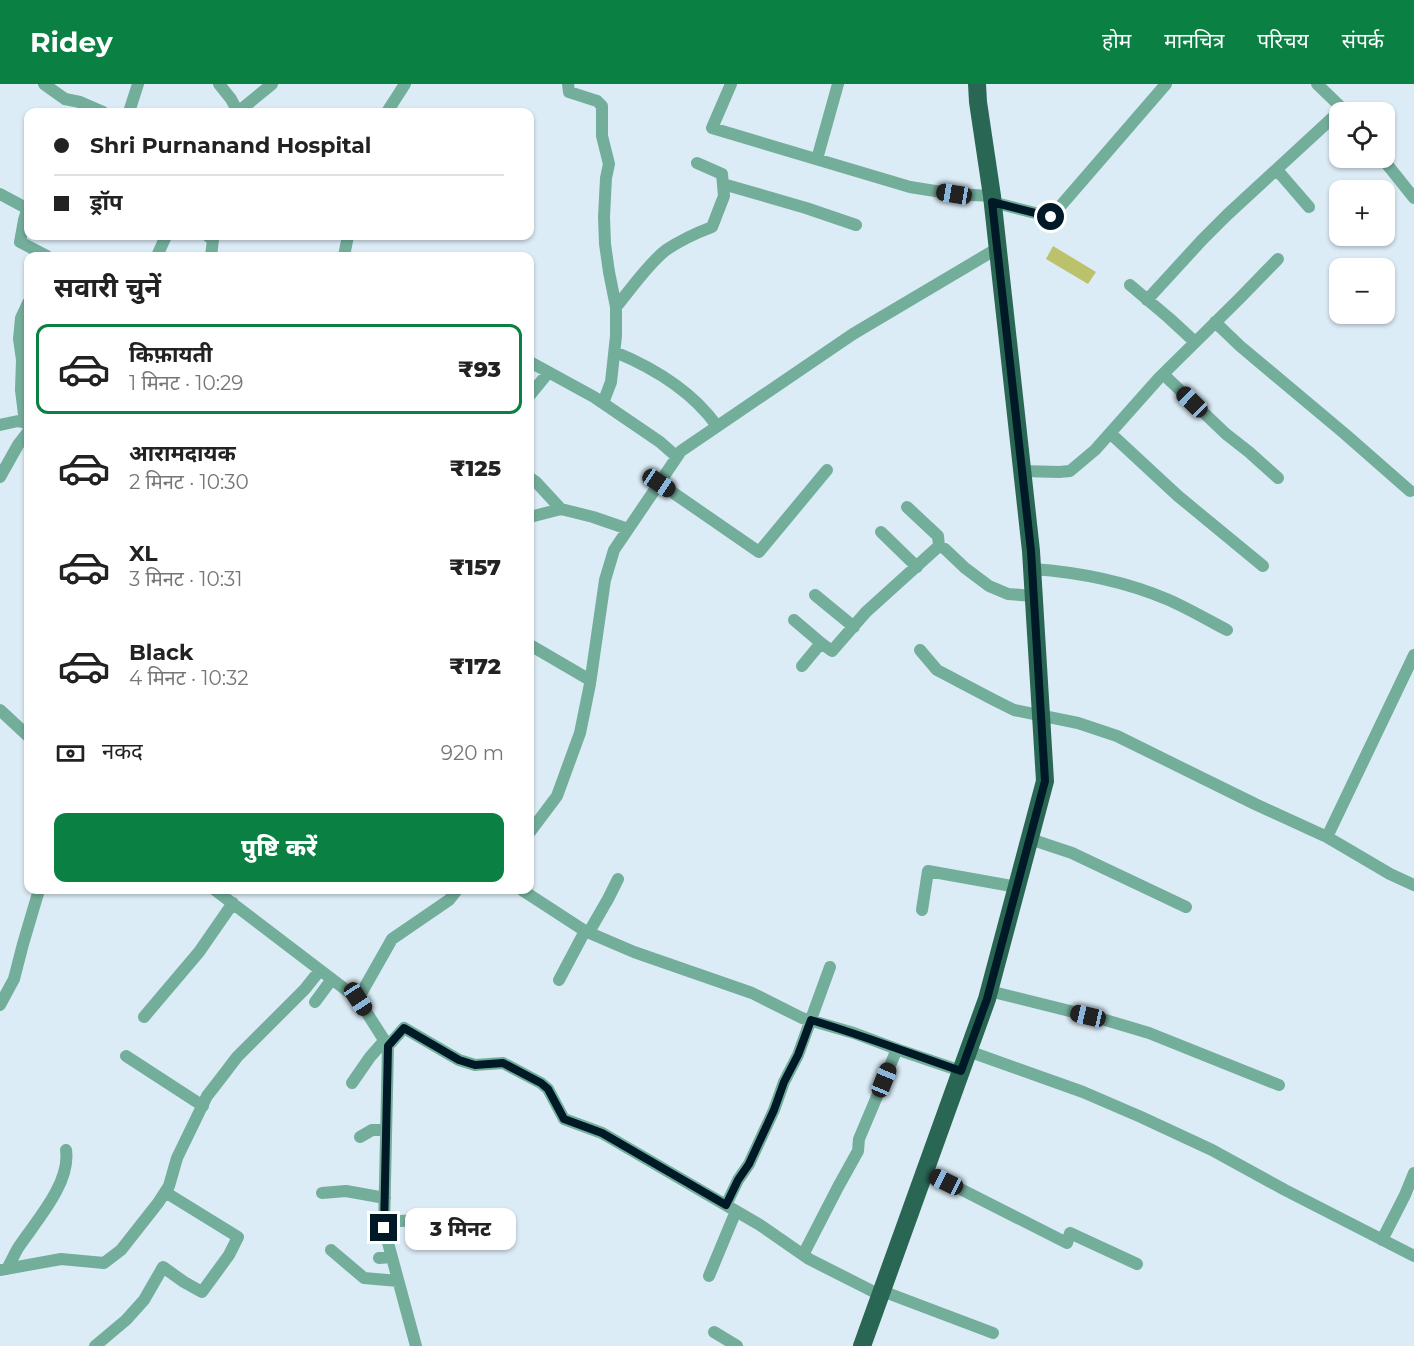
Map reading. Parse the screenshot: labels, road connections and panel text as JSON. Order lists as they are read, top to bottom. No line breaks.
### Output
{"page":{"header":"Ridey","nav":["होम","मानचित्र","परिचय","संपर्क"],"map_buttons":["+","−"],"banner":["Shri Purnanand Hospital","ड्रॉप"],"heading":"सवारी चुनें","list":[{"name":"किफ़ायती","note":"1 मिनट · 10:29","value":"₹93"},{"name":"आरामदायक","note":"2 मिनट · 10:30","value":"₹125"},{"name":"XL","note":"3 मिनट · 10:31","value":"₹157"},{"name":"Black","note":"4 मिनट · 10:32","value":"₹172"}],"pay":["नकद","920 m"],"buttons":"पुष्टि करें","bubble":"3 मिनट"}}
